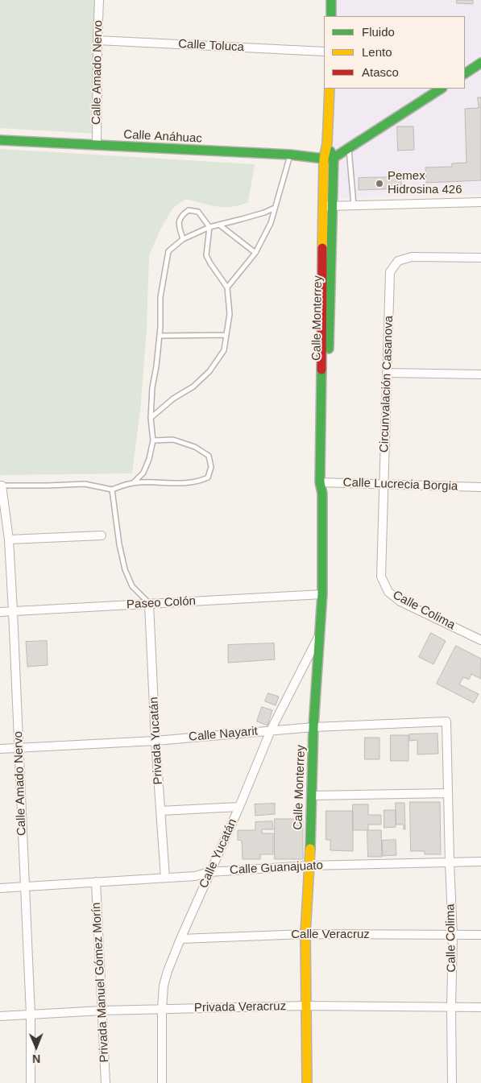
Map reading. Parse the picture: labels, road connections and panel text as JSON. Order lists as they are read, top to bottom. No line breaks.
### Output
{"streets":{"street":["Calle Toluca","Calle Amado Nervo","Calle Anáhuac","Calle Monterrey","Circunvalación Casanova","Calle Lucrecia Borgia","Paseo Colón","Calle Colima","Calle Nayarit","Privada Yucatán","Calle Yucatán","Calle Guanajuato","Calle Veracruz","Privada Manuel Gómez Morín","Privada Veracruz"]},"crossings":[["Calle Toluca","Calle Amado Nervo"],["Calle Amado Nervo","Calle Anáhuac"],["Calle Amado Nervo","Paseo Colón"],["Calle Amado Nervo","Calle Nayarit"],["Calle Amado Nervo","Calle Guanajuato"],["Calle Amado Nervo","Privada Veracruz"],["Calle Anáhuac","Calle Monterrey"],["Calle Monterrey","Calle Lucrecia Borgia"],["Calle Monterrey","Paseo Colón"],["Calle Monterrey","Calle Nayarit"],["Calle Monterrey","Calle Yucatán"],["Calle Monterrey","Calle Guanajuato"],["Calle Monterrey","Calle Veracruz"],["Calle Monterrey","Privada Veracruz"],["Circunvalación Casanova","Calle Lucrecia Borgia"],["Circunvalación Casanova","Calle Colima"],["Paseo Colón","Privada Yucatán"],["Calle Colima","Calle Nayarit"],["Calle Colima","Calle Guanajuato"],["Calle Colima","Calle Veracruz"],["Calle Colima","Privada Veracruz"],["Calle Nayarit","Privada Yucatán"],["Calle Nayarit","Calle Yucatán"],["Privada Yucatán","Calle Guanajuato"],["Calle Yucatán","Calle Guanajuato"],["Calle Yucatán","Calle Veracruz"],["Calle Yucatán","Privada Veracruz"],["Calle Guanajuato","Privada Manuel Gómez Morín"],["Privada Manuel Gómez Morín","Privada Veracruz"]],"places":["Pemex Hidrosina 426"],"legend":["Fluido","Lento","Atasco"],"north":"bottom"}
